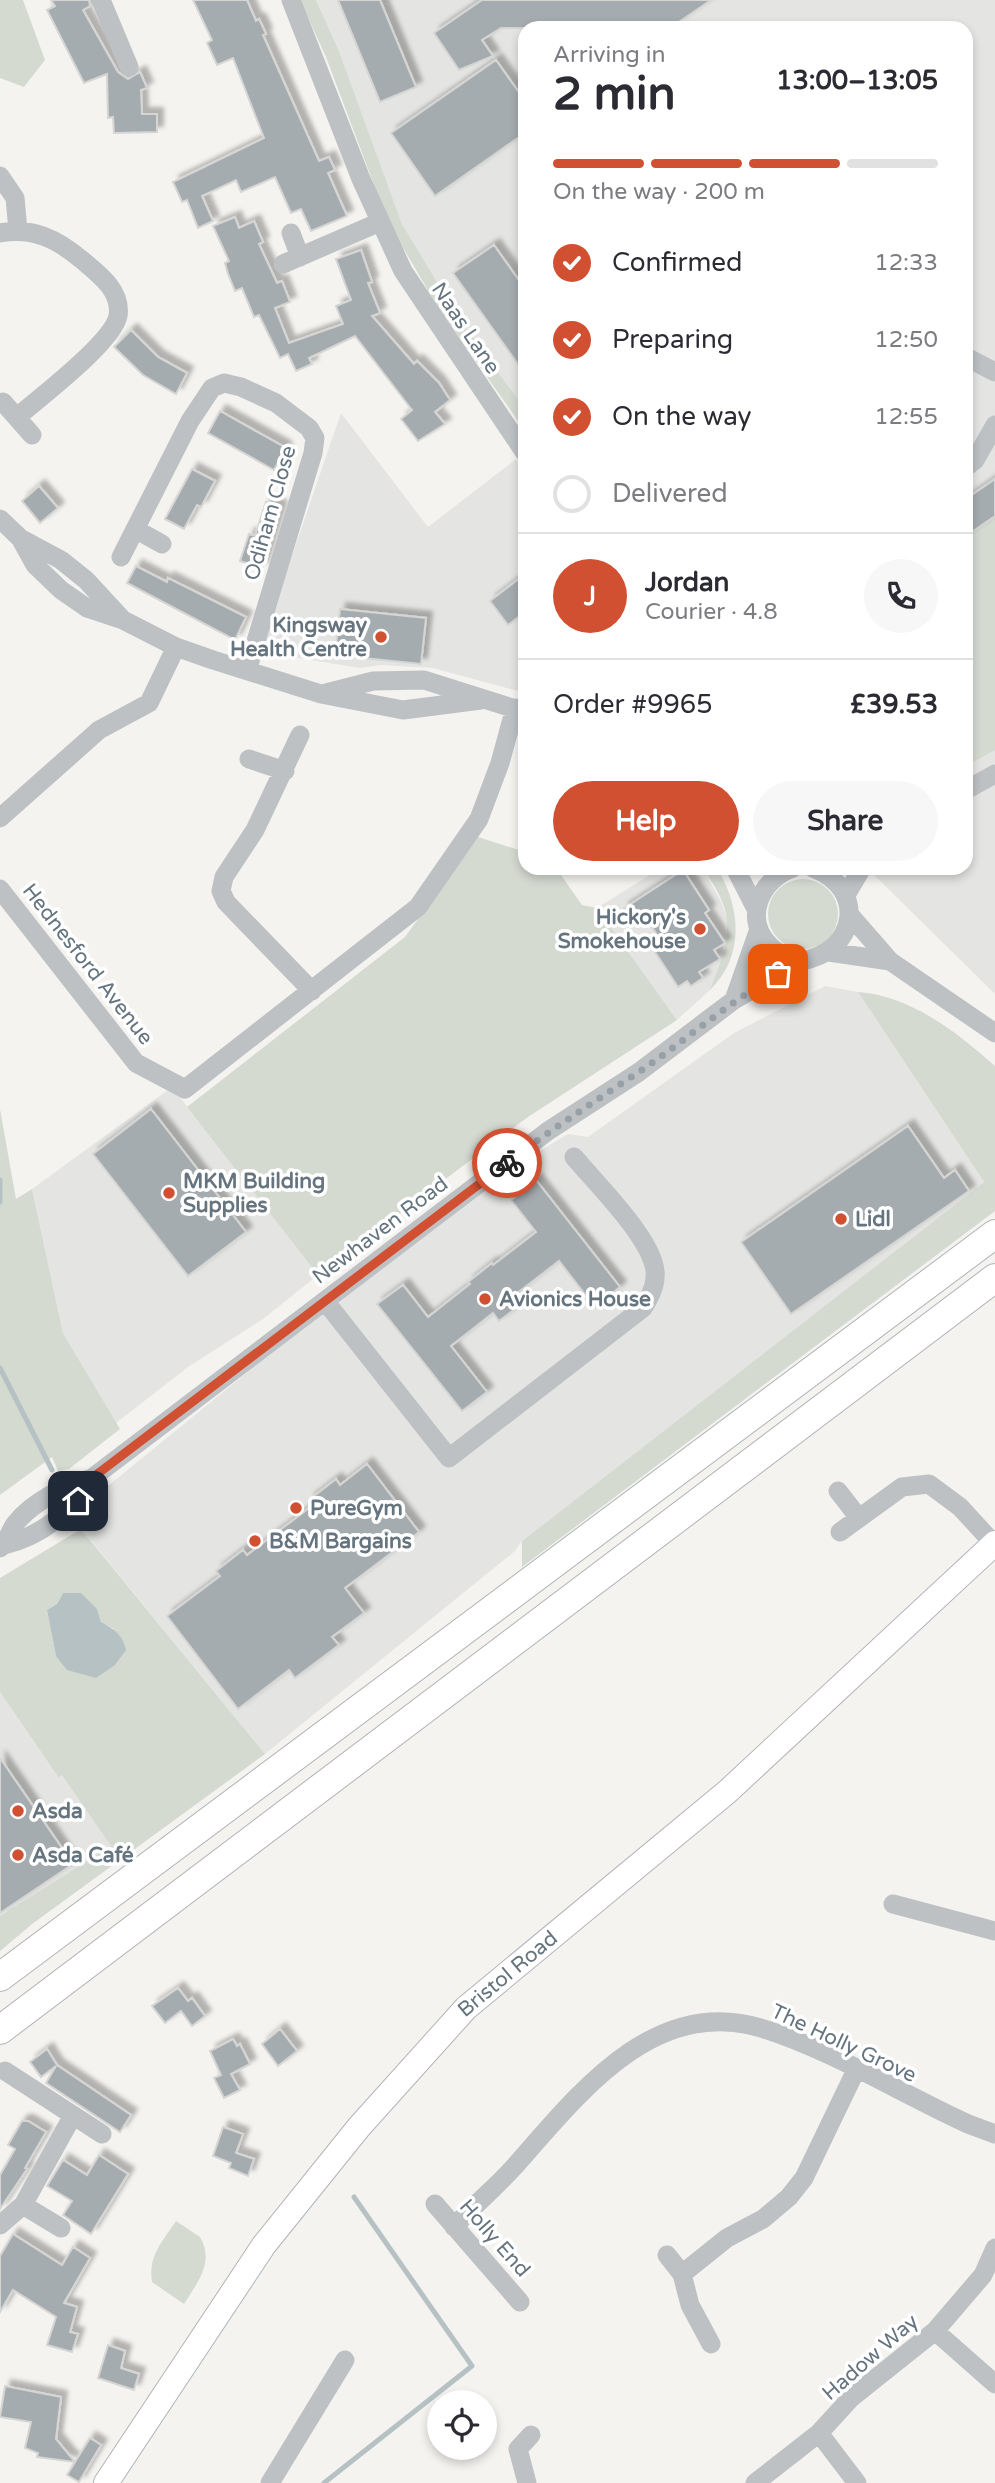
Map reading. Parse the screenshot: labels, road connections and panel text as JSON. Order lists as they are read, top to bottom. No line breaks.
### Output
{"streets":{"main road":["Bristol Road"],"street":["Naas Lane","Odiham Close","Hednesford Avenue","Newhaven Road","The Holly Grove","Holly End","Hadow Way"]},"crossings":[["The Holly Grove","Holly End"]],"places":["Kingsway Health Centre","Hickory's Smokehouse","MKM Building Supplies","Lidl","Avionics House","PureGym","B&M Bargains","Asda","Asda Café"],"page":{"heading":["2 min","Arriving in","13:00–13:05"],"panel":["Jordan","Courier · 4.8","Order #9965","£39.53"],"bar":"On the way · 200 m","list":[["Confirmed","12:33"],["Preparing","12:50"],["On the way","12:55"],"Delivered"],"round":"J","buttons":["Help","Share"]}}
